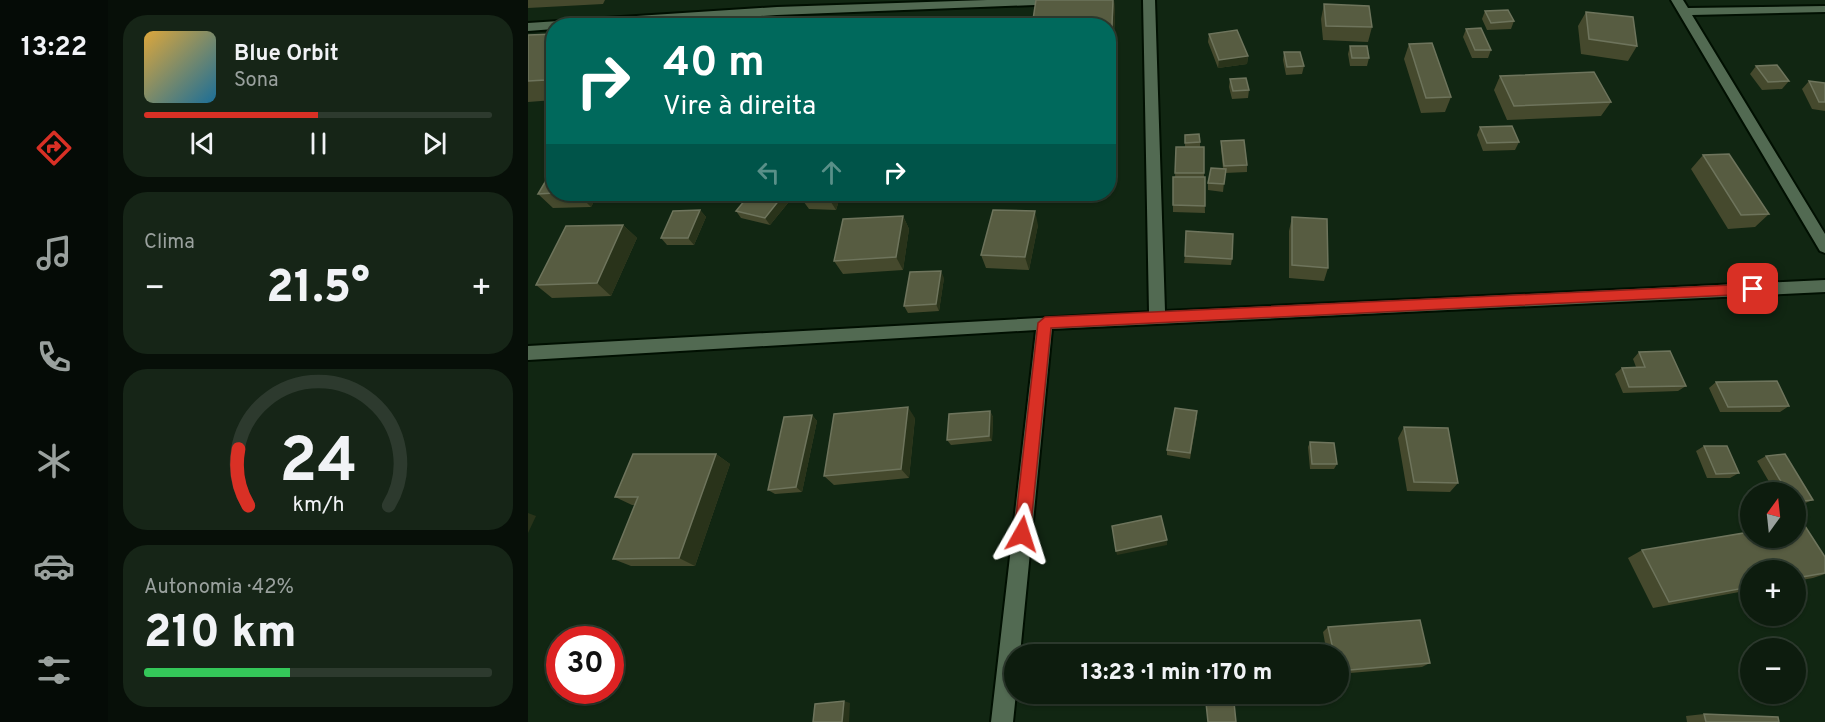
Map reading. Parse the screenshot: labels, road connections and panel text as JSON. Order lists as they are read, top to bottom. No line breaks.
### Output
{"north":"top","page":{"tabs":"13:22","turn":["40 m","Vire à direita"],"song":["Blue Orbit","Sona"],"tile":["Clima",["Autonomia · 42%","210 km"]],"heat":["−","21.5°","+"],"map_buttons":["+","−"],"limit":"30","trip":"13:23 · 1 min · 170 m","gauge":["24","km/h"]}}
